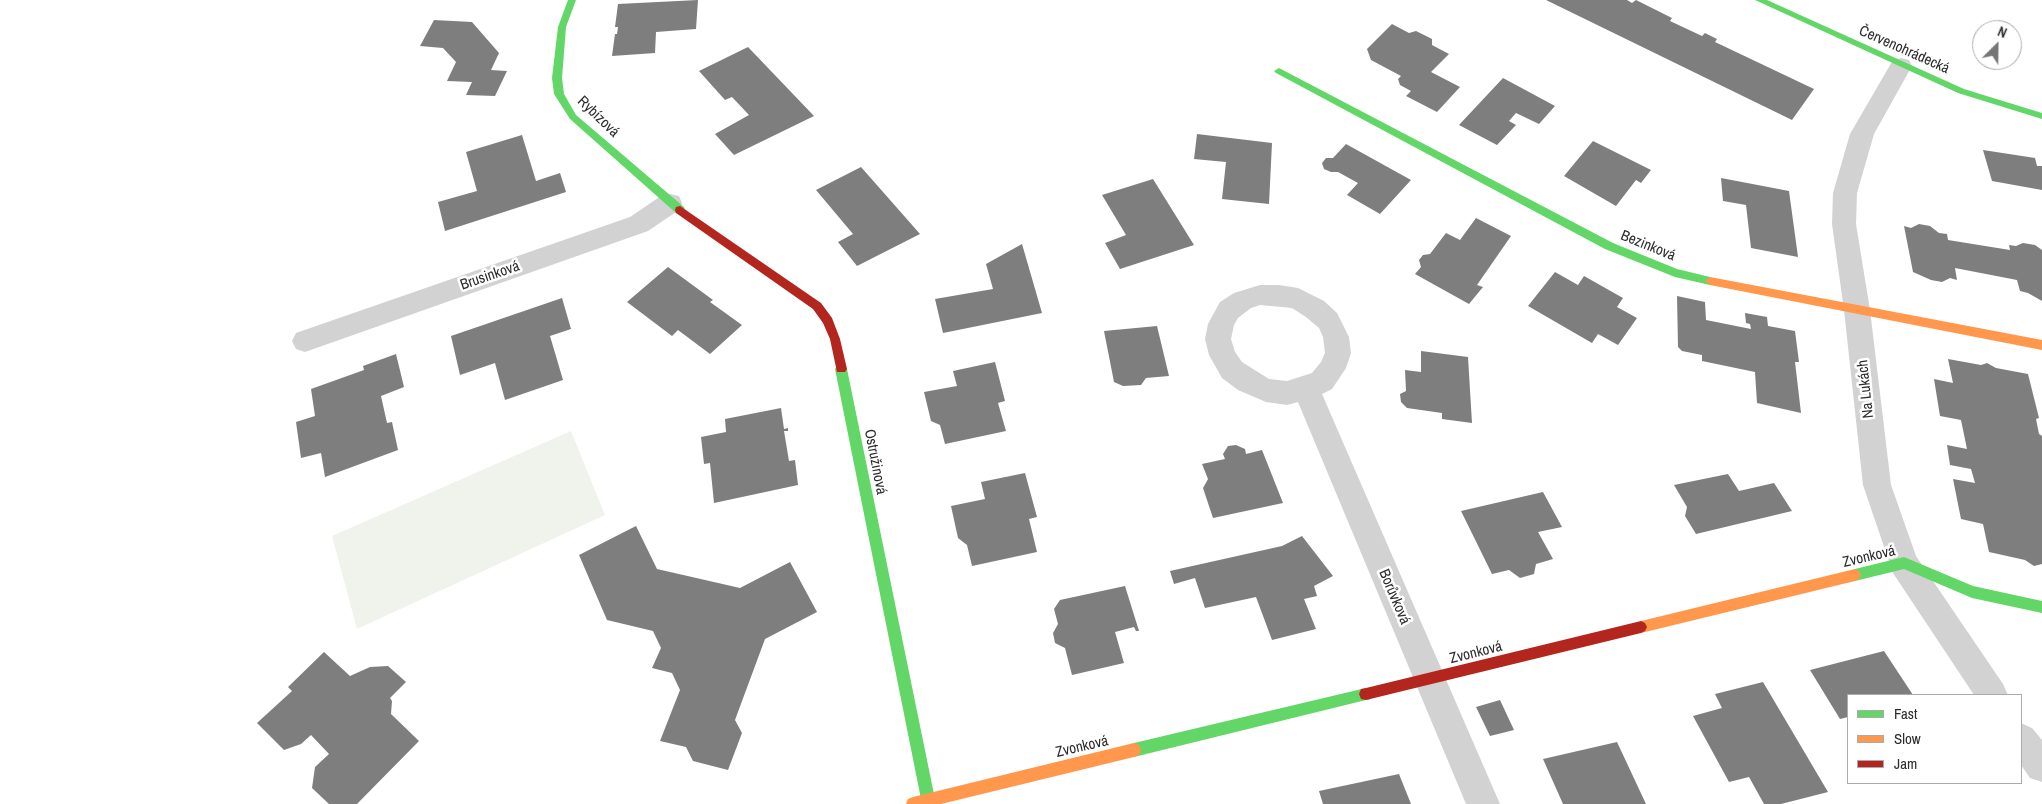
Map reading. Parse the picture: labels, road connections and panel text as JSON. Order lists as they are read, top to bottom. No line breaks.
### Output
{"streets":{"street":["Červenohrádecká","Rybízová","Bezinková","Brusinková","Na Lukách","Ostružinová","Zvonková","Borůvková"]},"crossings":[["Červenohrádecká","Na Lukách"],["Rybízová","Brusinková"],["Rybízová","Ostružinová"],["Bezinková","Na Lukách"],["Brusinková","Ostružinová"],["Na Lukách","Zvonková"],["Ostružinová","Zvonková"],["Zvonková","Borůvková"]],"legend":["Fast","Slow","Jam"],"north":"top right"}
